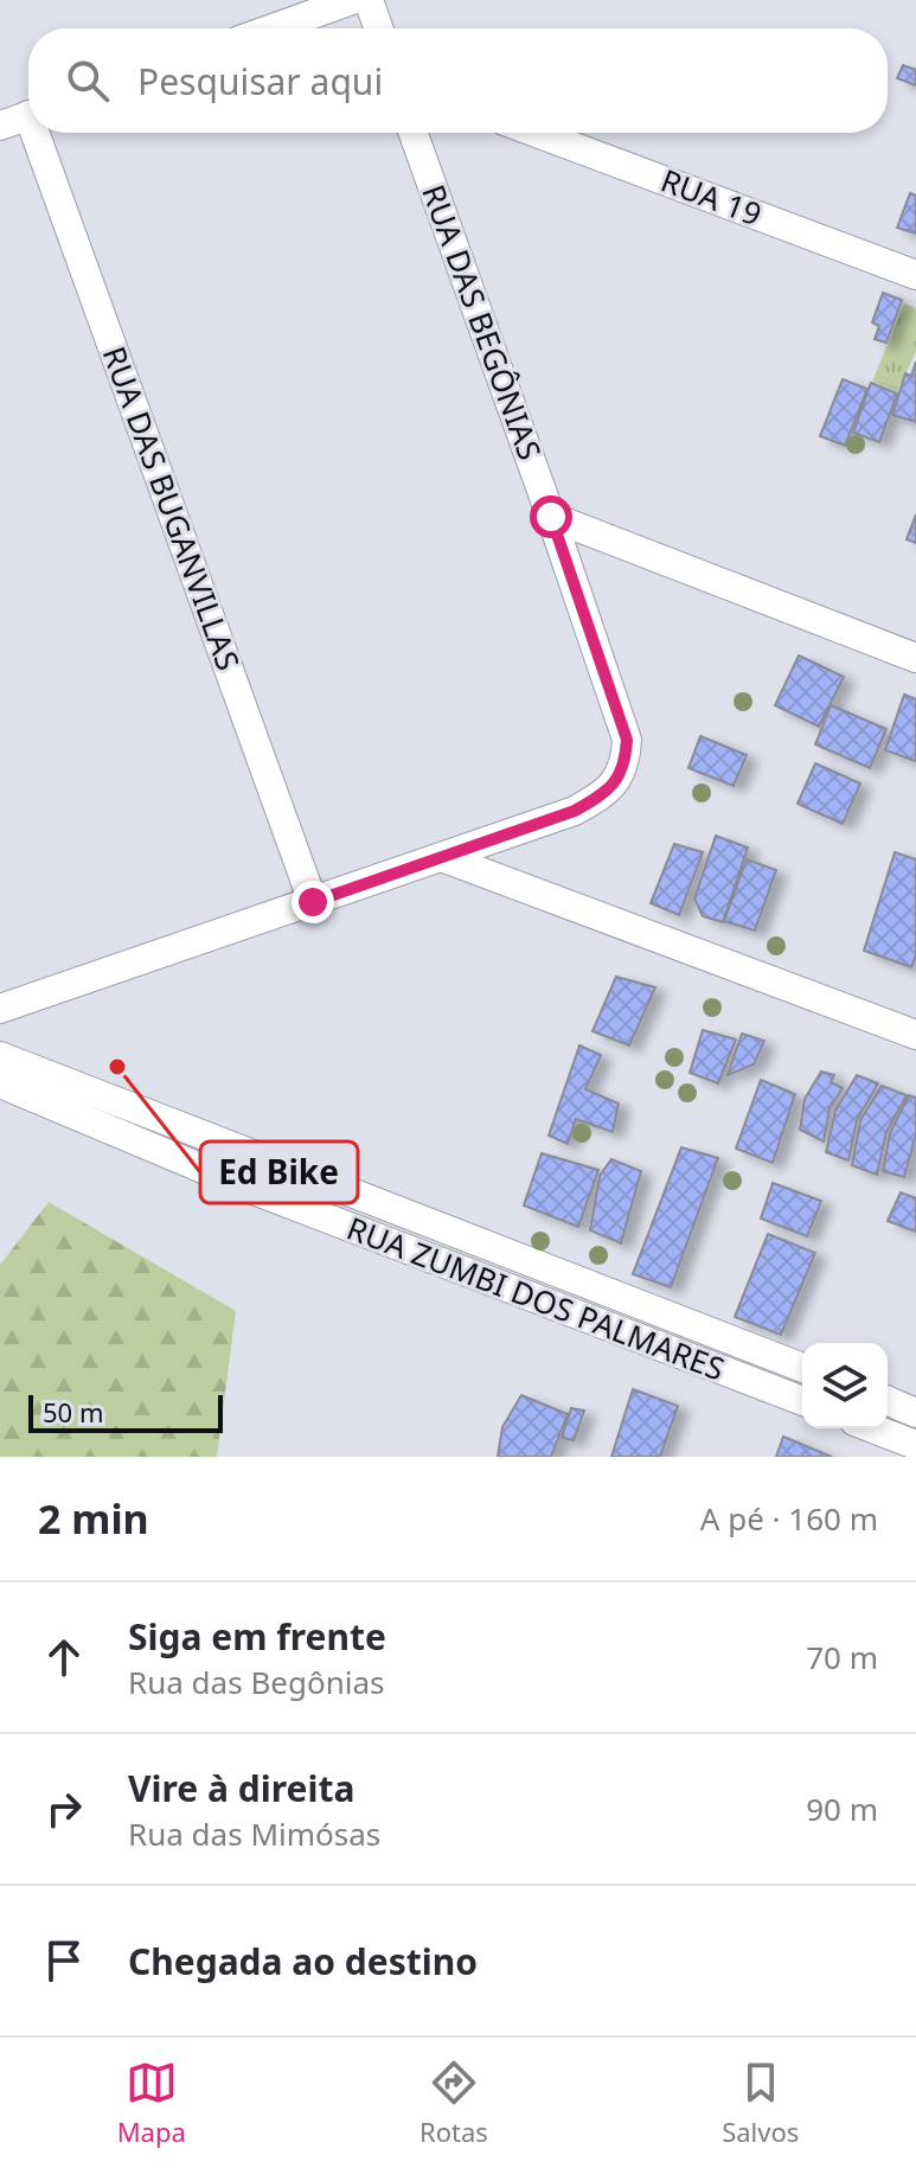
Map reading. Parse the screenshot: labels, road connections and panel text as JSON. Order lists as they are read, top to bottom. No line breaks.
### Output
{"streets":{"street":["RUA 19","RUA DAS BEGÔNIAS","RUA DAS BUGANVILLAS","RUA ZUMBI DOS PALMARES"]},"places":["Ed Bike"],"scale_bar":"50 m","page":{"search":"Pesquisar aqui","scale":"50 m","heading":["2 min","A pé · 160 m"],"list":[["Siga em frente","Rua das Begônias","70 m"],["Vire à direita","Rua das Mimósas","90 m"],"Chegada ao destino"],"nav":["Mapa","Rotas","Salvos"]}}
